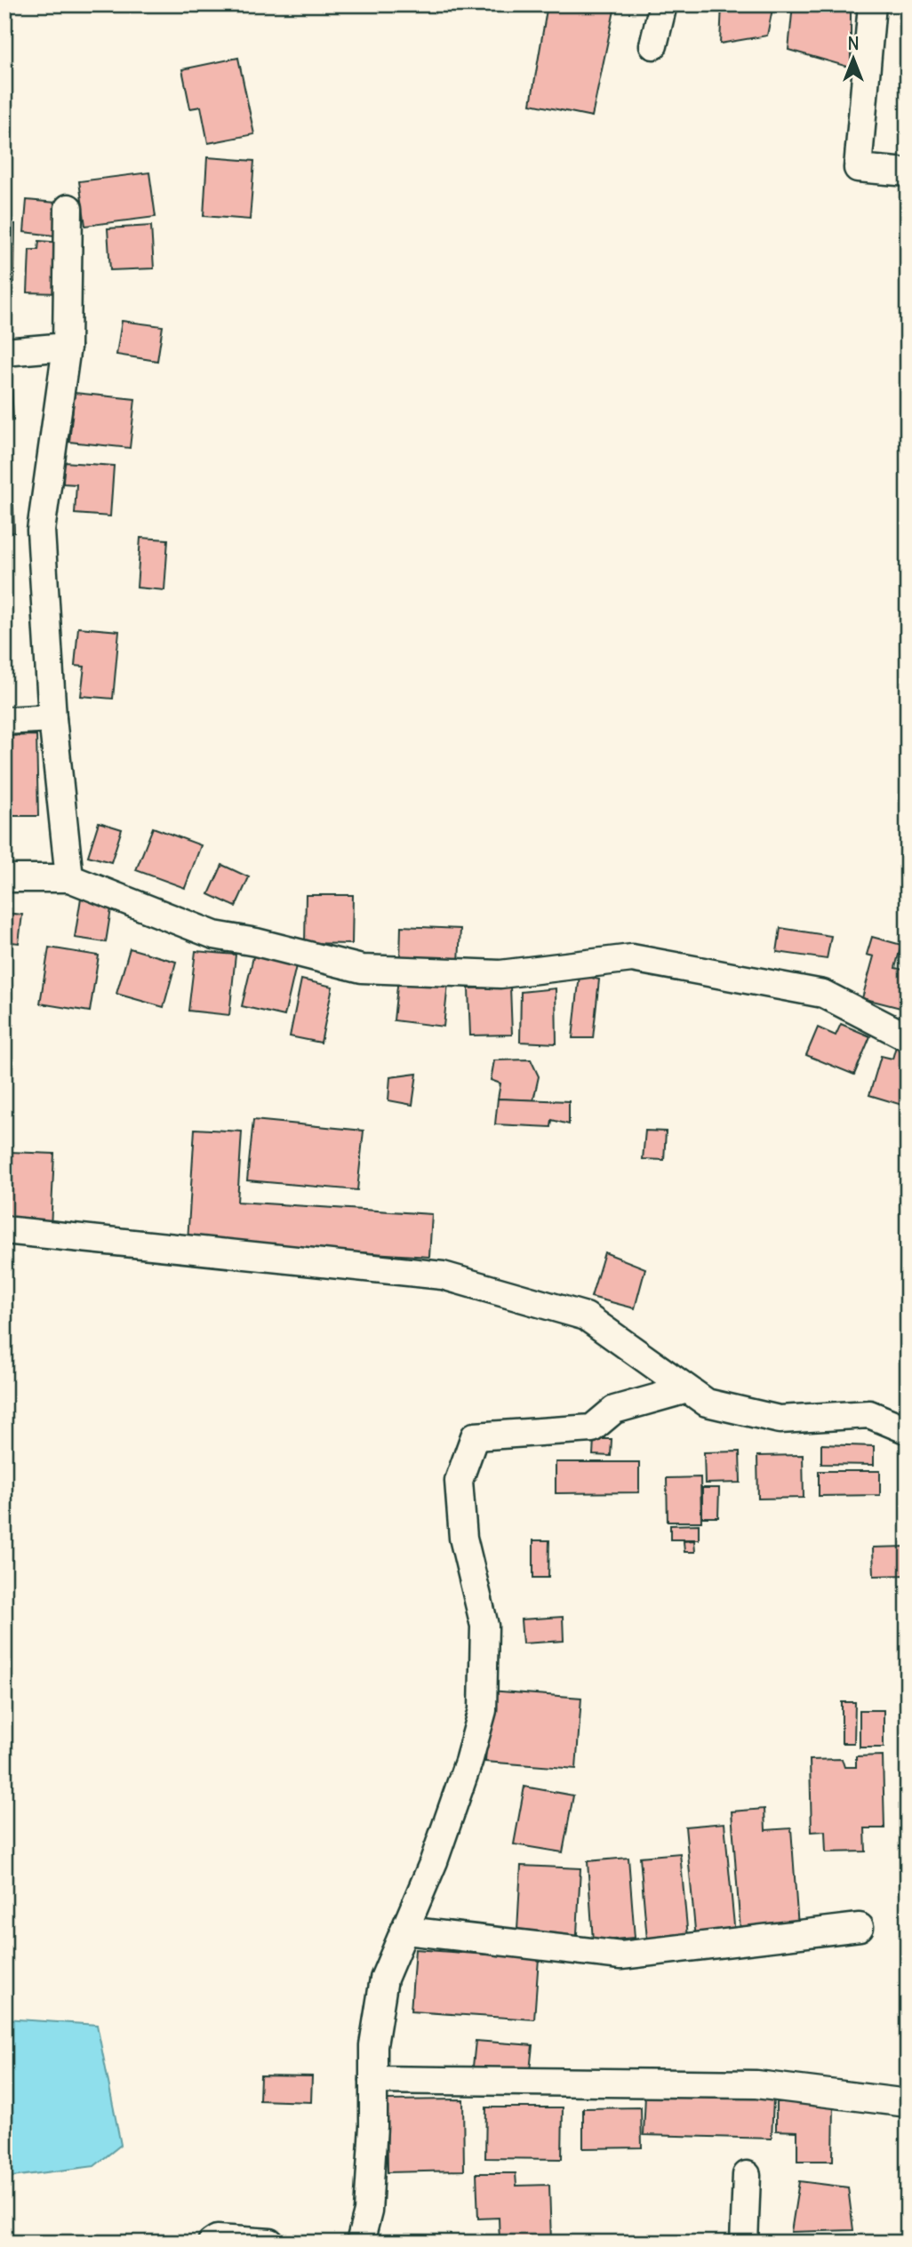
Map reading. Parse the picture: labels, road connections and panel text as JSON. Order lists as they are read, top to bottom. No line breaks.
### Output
{"north":"top"}
